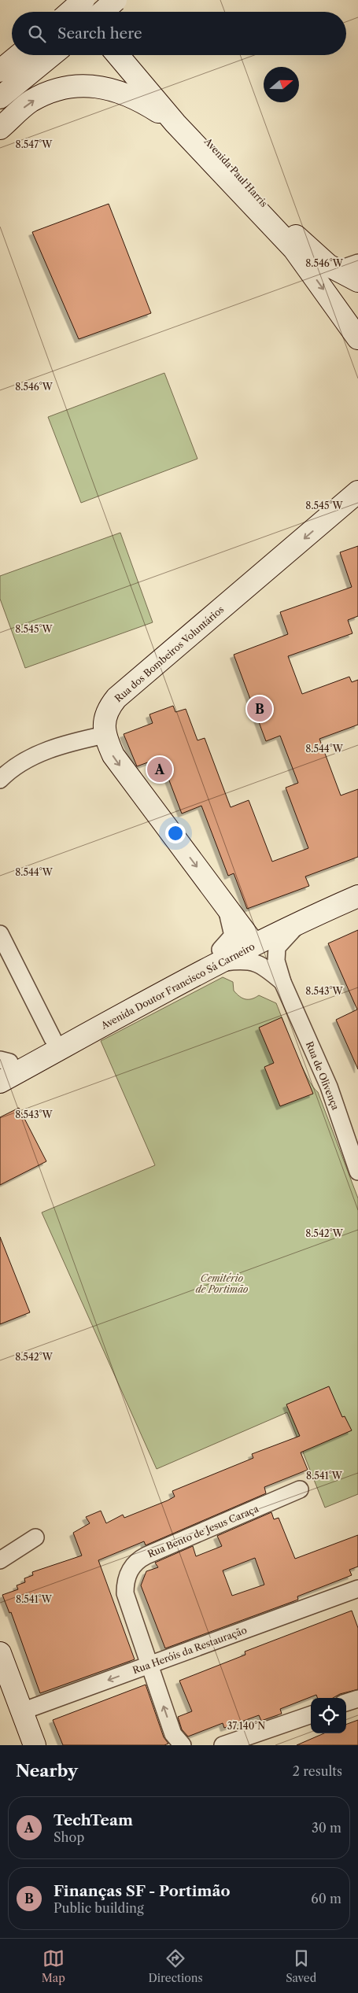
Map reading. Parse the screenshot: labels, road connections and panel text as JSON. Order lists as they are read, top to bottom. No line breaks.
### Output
{"streets":{"street":["Avenida Paul Harris","Rua dos Bombeiros Voluntários","Avenida Doutor Francisco Sá Carneiro","Rua de Olivença","Rua Bento de Jesus Caraça","Rua Heróis da Restauração"]},"crossings":[["Rua dos Bombeiros Voluntários","Avenida Doutor Francisco Sá Carneiro"],["Rua Bento de Jesus Caraça","Rua Heróis da Restauração"]],"one_way":["Rua Heróis da Restauração"],"parks":["Cemitério de Portimão"],"north":"right","page":{"search":"Search here","pins":["B","A"],"heading":["Nearby","2 results"],"list":[{"mark":"A","name":"TechTeam","note":"Shop","value":"30 m"},{"mark":"B","name":"Finanças SF - Portimão","note":"Public building","value":"60 m"}],"nav":["Map","Directions","Saved"]},"coordinates":["8.547°W","8.546°W","8.545°W","8.544°W","8.543°W","8.542°W","8.541°W","37.140°N"]}
